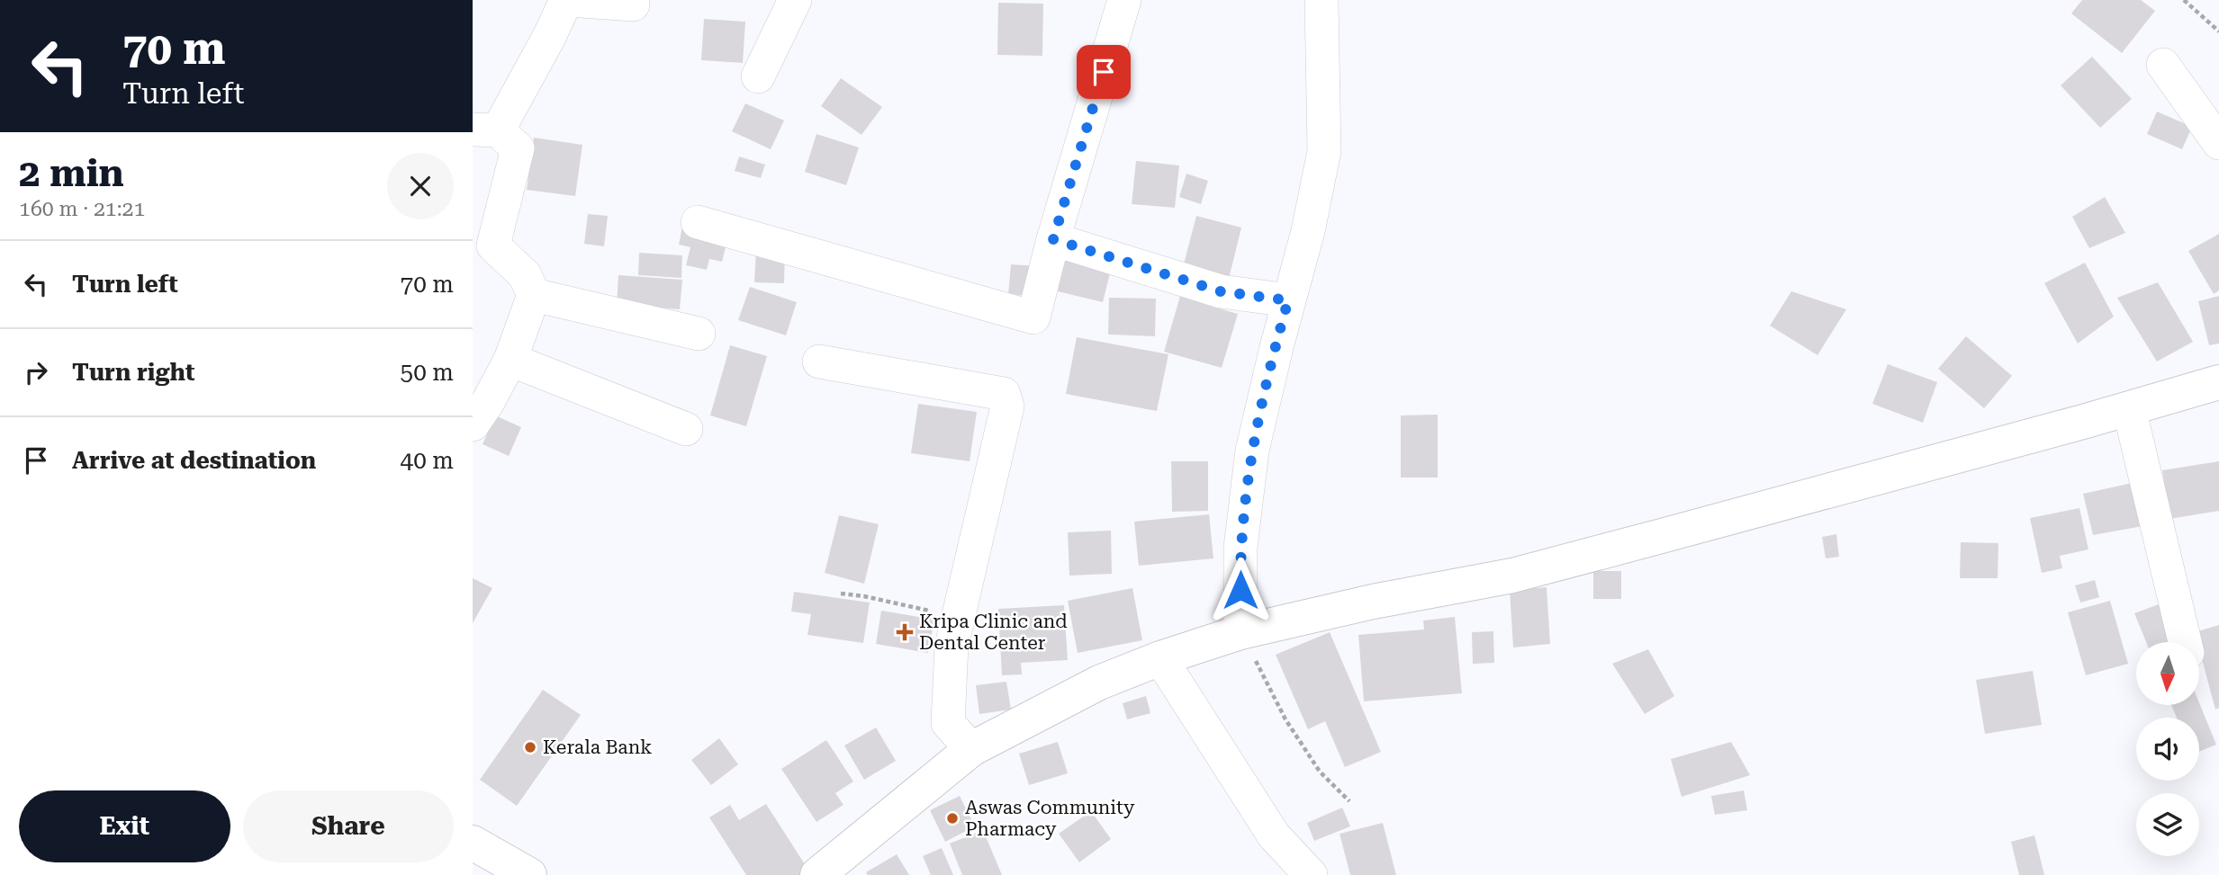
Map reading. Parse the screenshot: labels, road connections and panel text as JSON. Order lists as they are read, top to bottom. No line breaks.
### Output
{"places":{"health":["Kripa Clinic and Dental Center"],"other":["Kerala Bank","Aswas Community Pharmacy"]},"north":"bottom","page":{"turn":["70 m","Turn left"],"heading":["2 min","160 m · 21:21"],"list":[{"name":"Turn left","value":"70 m"},{"name":"Turn right","value":"50 m"},{"name":"Arrive at destination","value":"40 m"}],"buttons":["Exit","Share"]}}
